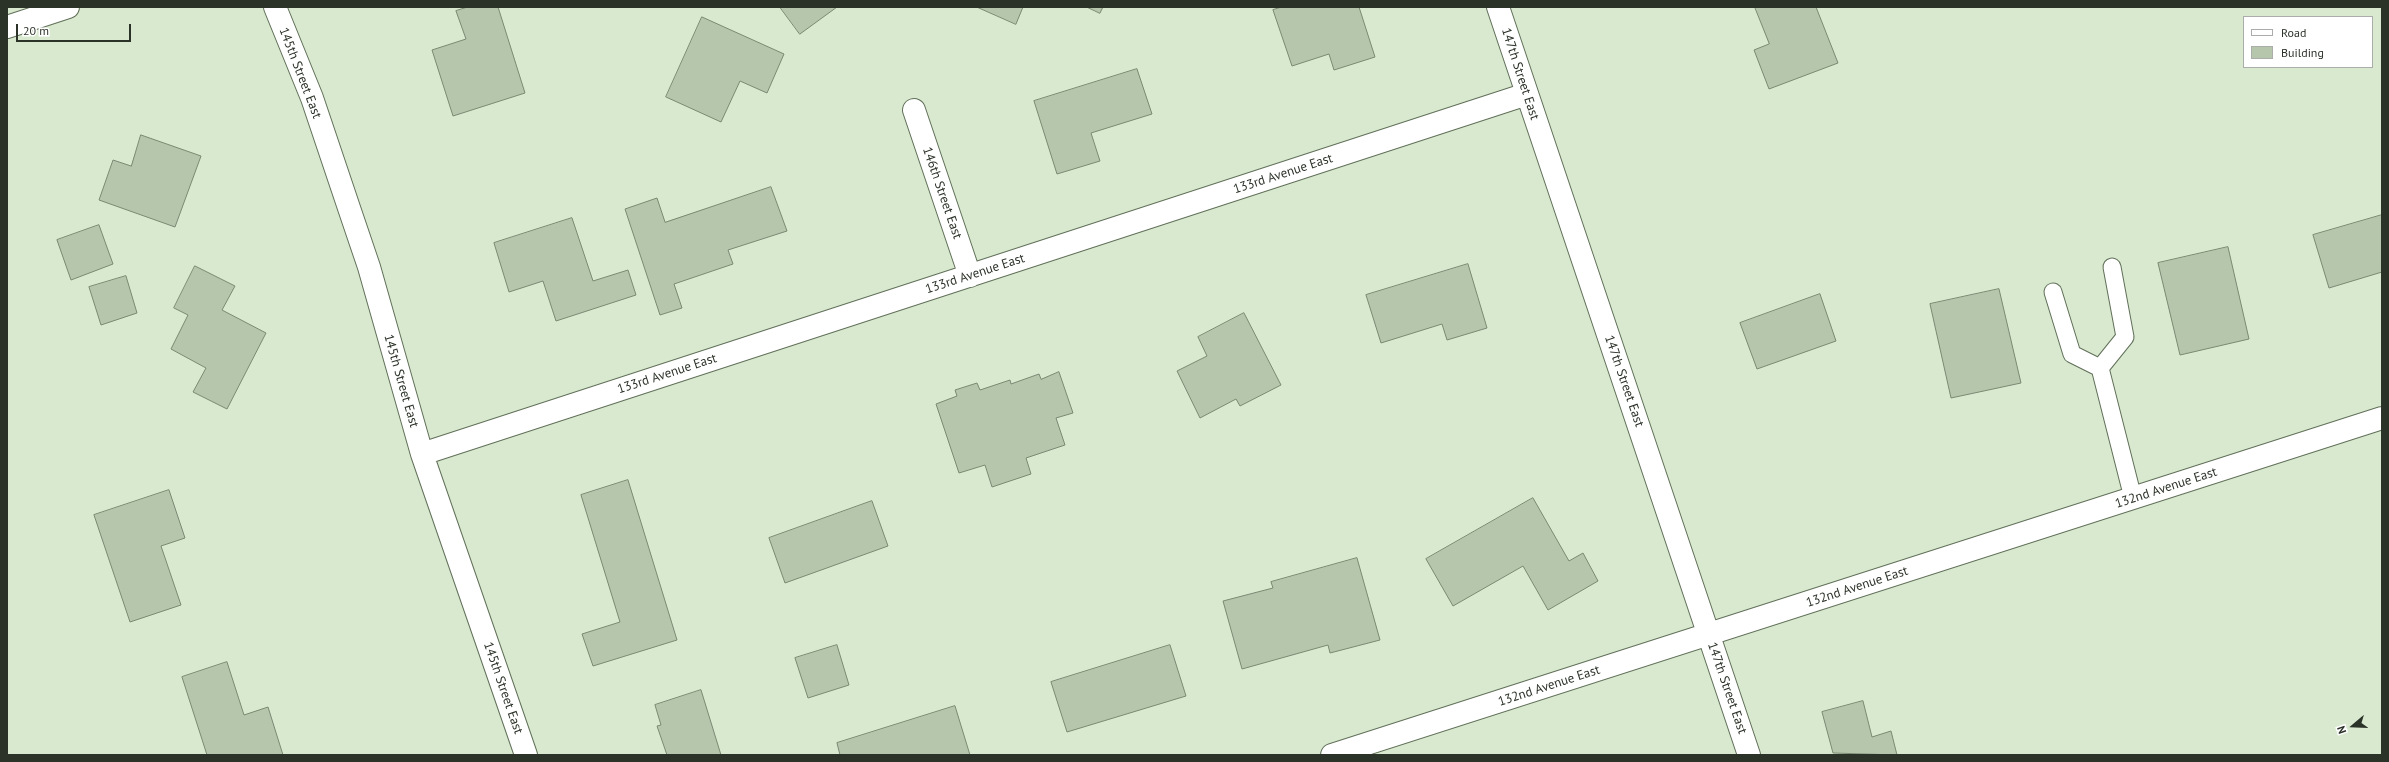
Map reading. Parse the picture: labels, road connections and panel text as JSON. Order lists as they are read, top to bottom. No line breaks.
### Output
{"streets":{"street":["145th Street East","147th Street East","133rd Avenue East","146th Street East","132nd Avenue East"]},"crossings":[["145th Street East","133rd Avenue East"],["147th Street East","133rd Avenue East"],["147th Street East","132nd Avenue East"],["133rd Avenue East","146th Street East"]],"legend":["Road","Building"],"scale_bar":"20 m","north":"left"}
